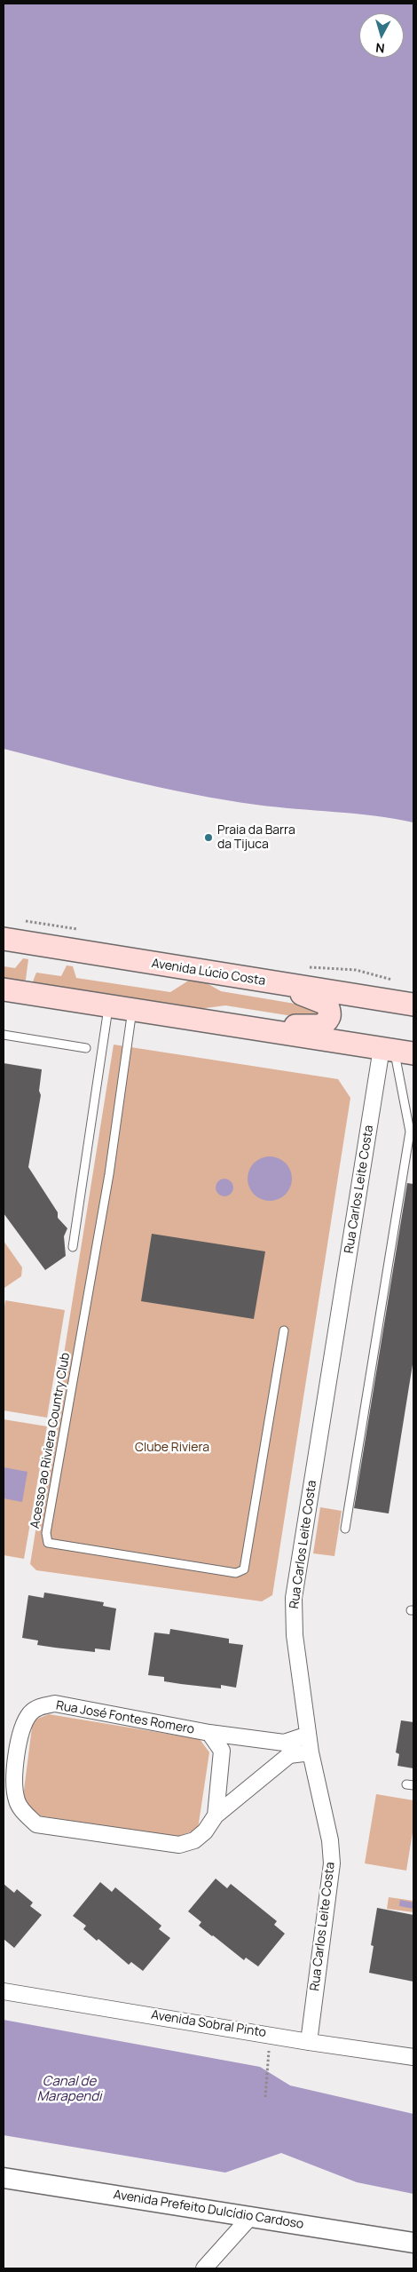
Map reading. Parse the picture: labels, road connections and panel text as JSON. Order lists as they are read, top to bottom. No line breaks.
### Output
{"streets":{"main road":["Avenida Lúcio Costa"],"street":["Rua Carlos Leite Costa","Rua José Fontes Romero","Avenida Sobral Pinto","Avenida Prefeito Dulcídio Cardoso"],"lane":["Acesso ao Riviera Country Club"]},"crossings":[["Rua Carlos Leite Costa","Avenida Sobral Pinto"]],"water":["Canal de Marapendi"],"parks":["Clube Riviera"],"places":["Praia da Barra da Tijuca"],"north":"bottom"}
